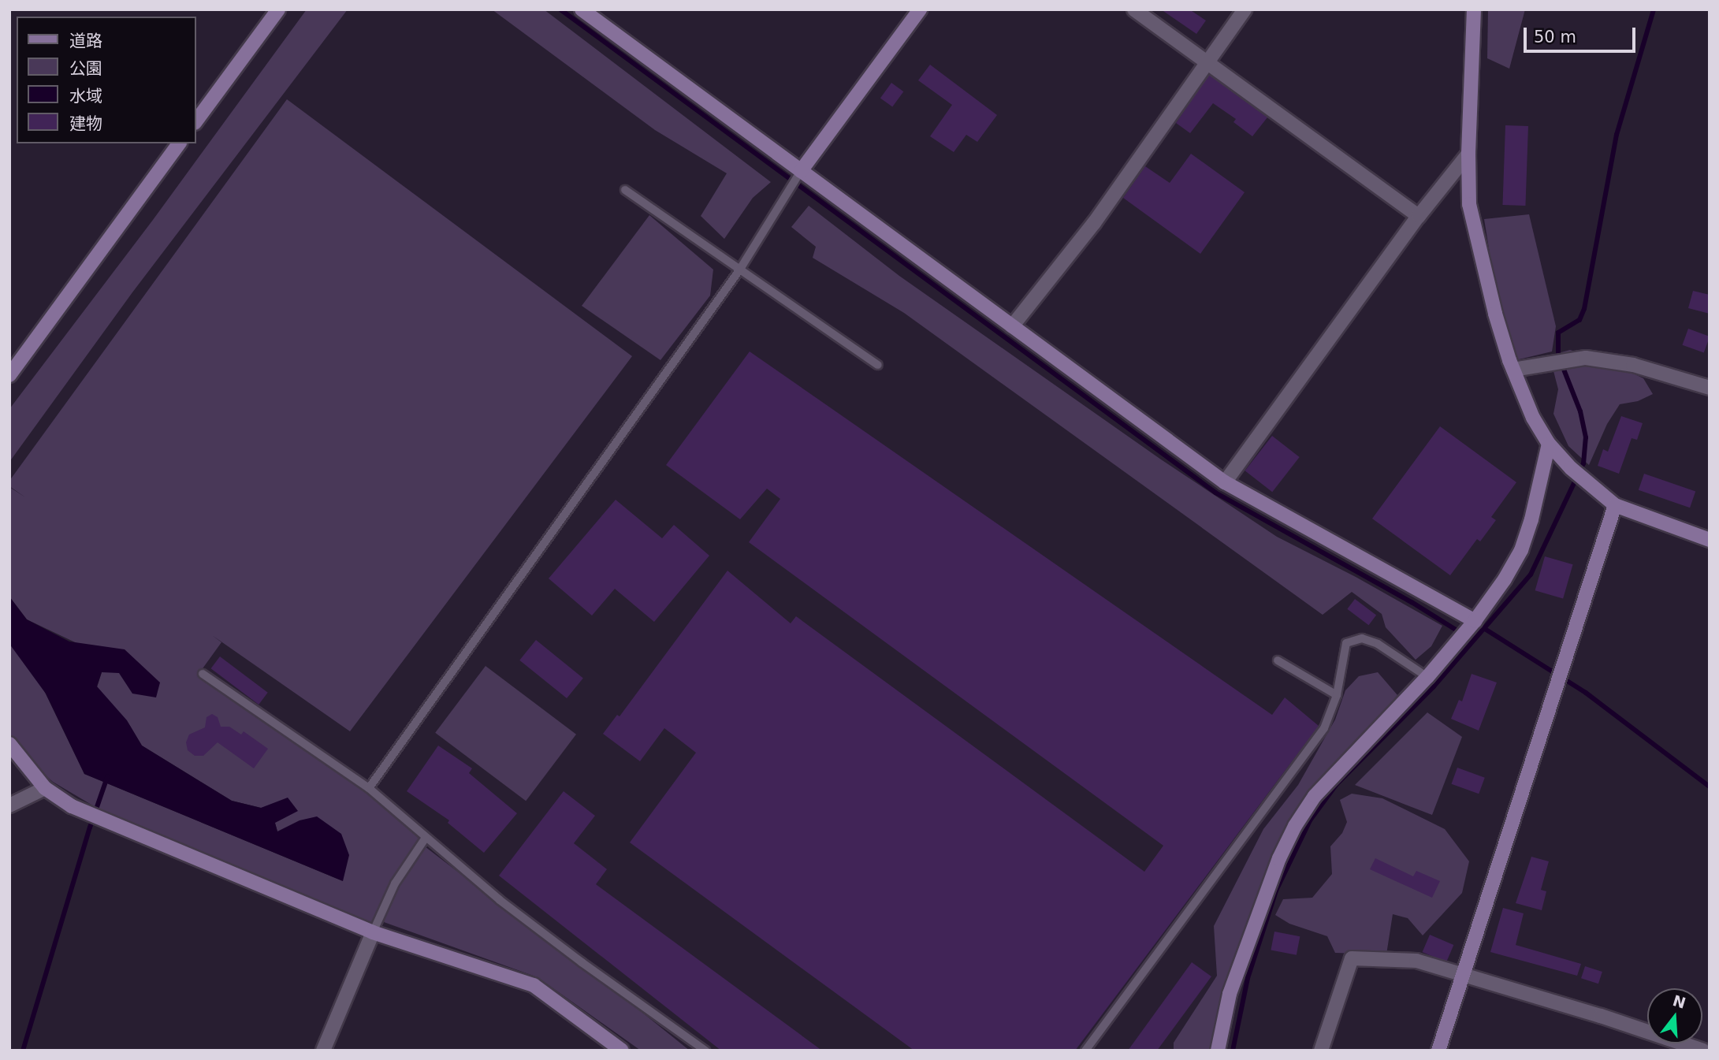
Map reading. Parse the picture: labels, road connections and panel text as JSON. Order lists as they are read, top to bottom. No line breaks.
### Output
{"legend":["道路","公園","水域","建物"],"scale_bar":"50 m","north":"top"}
